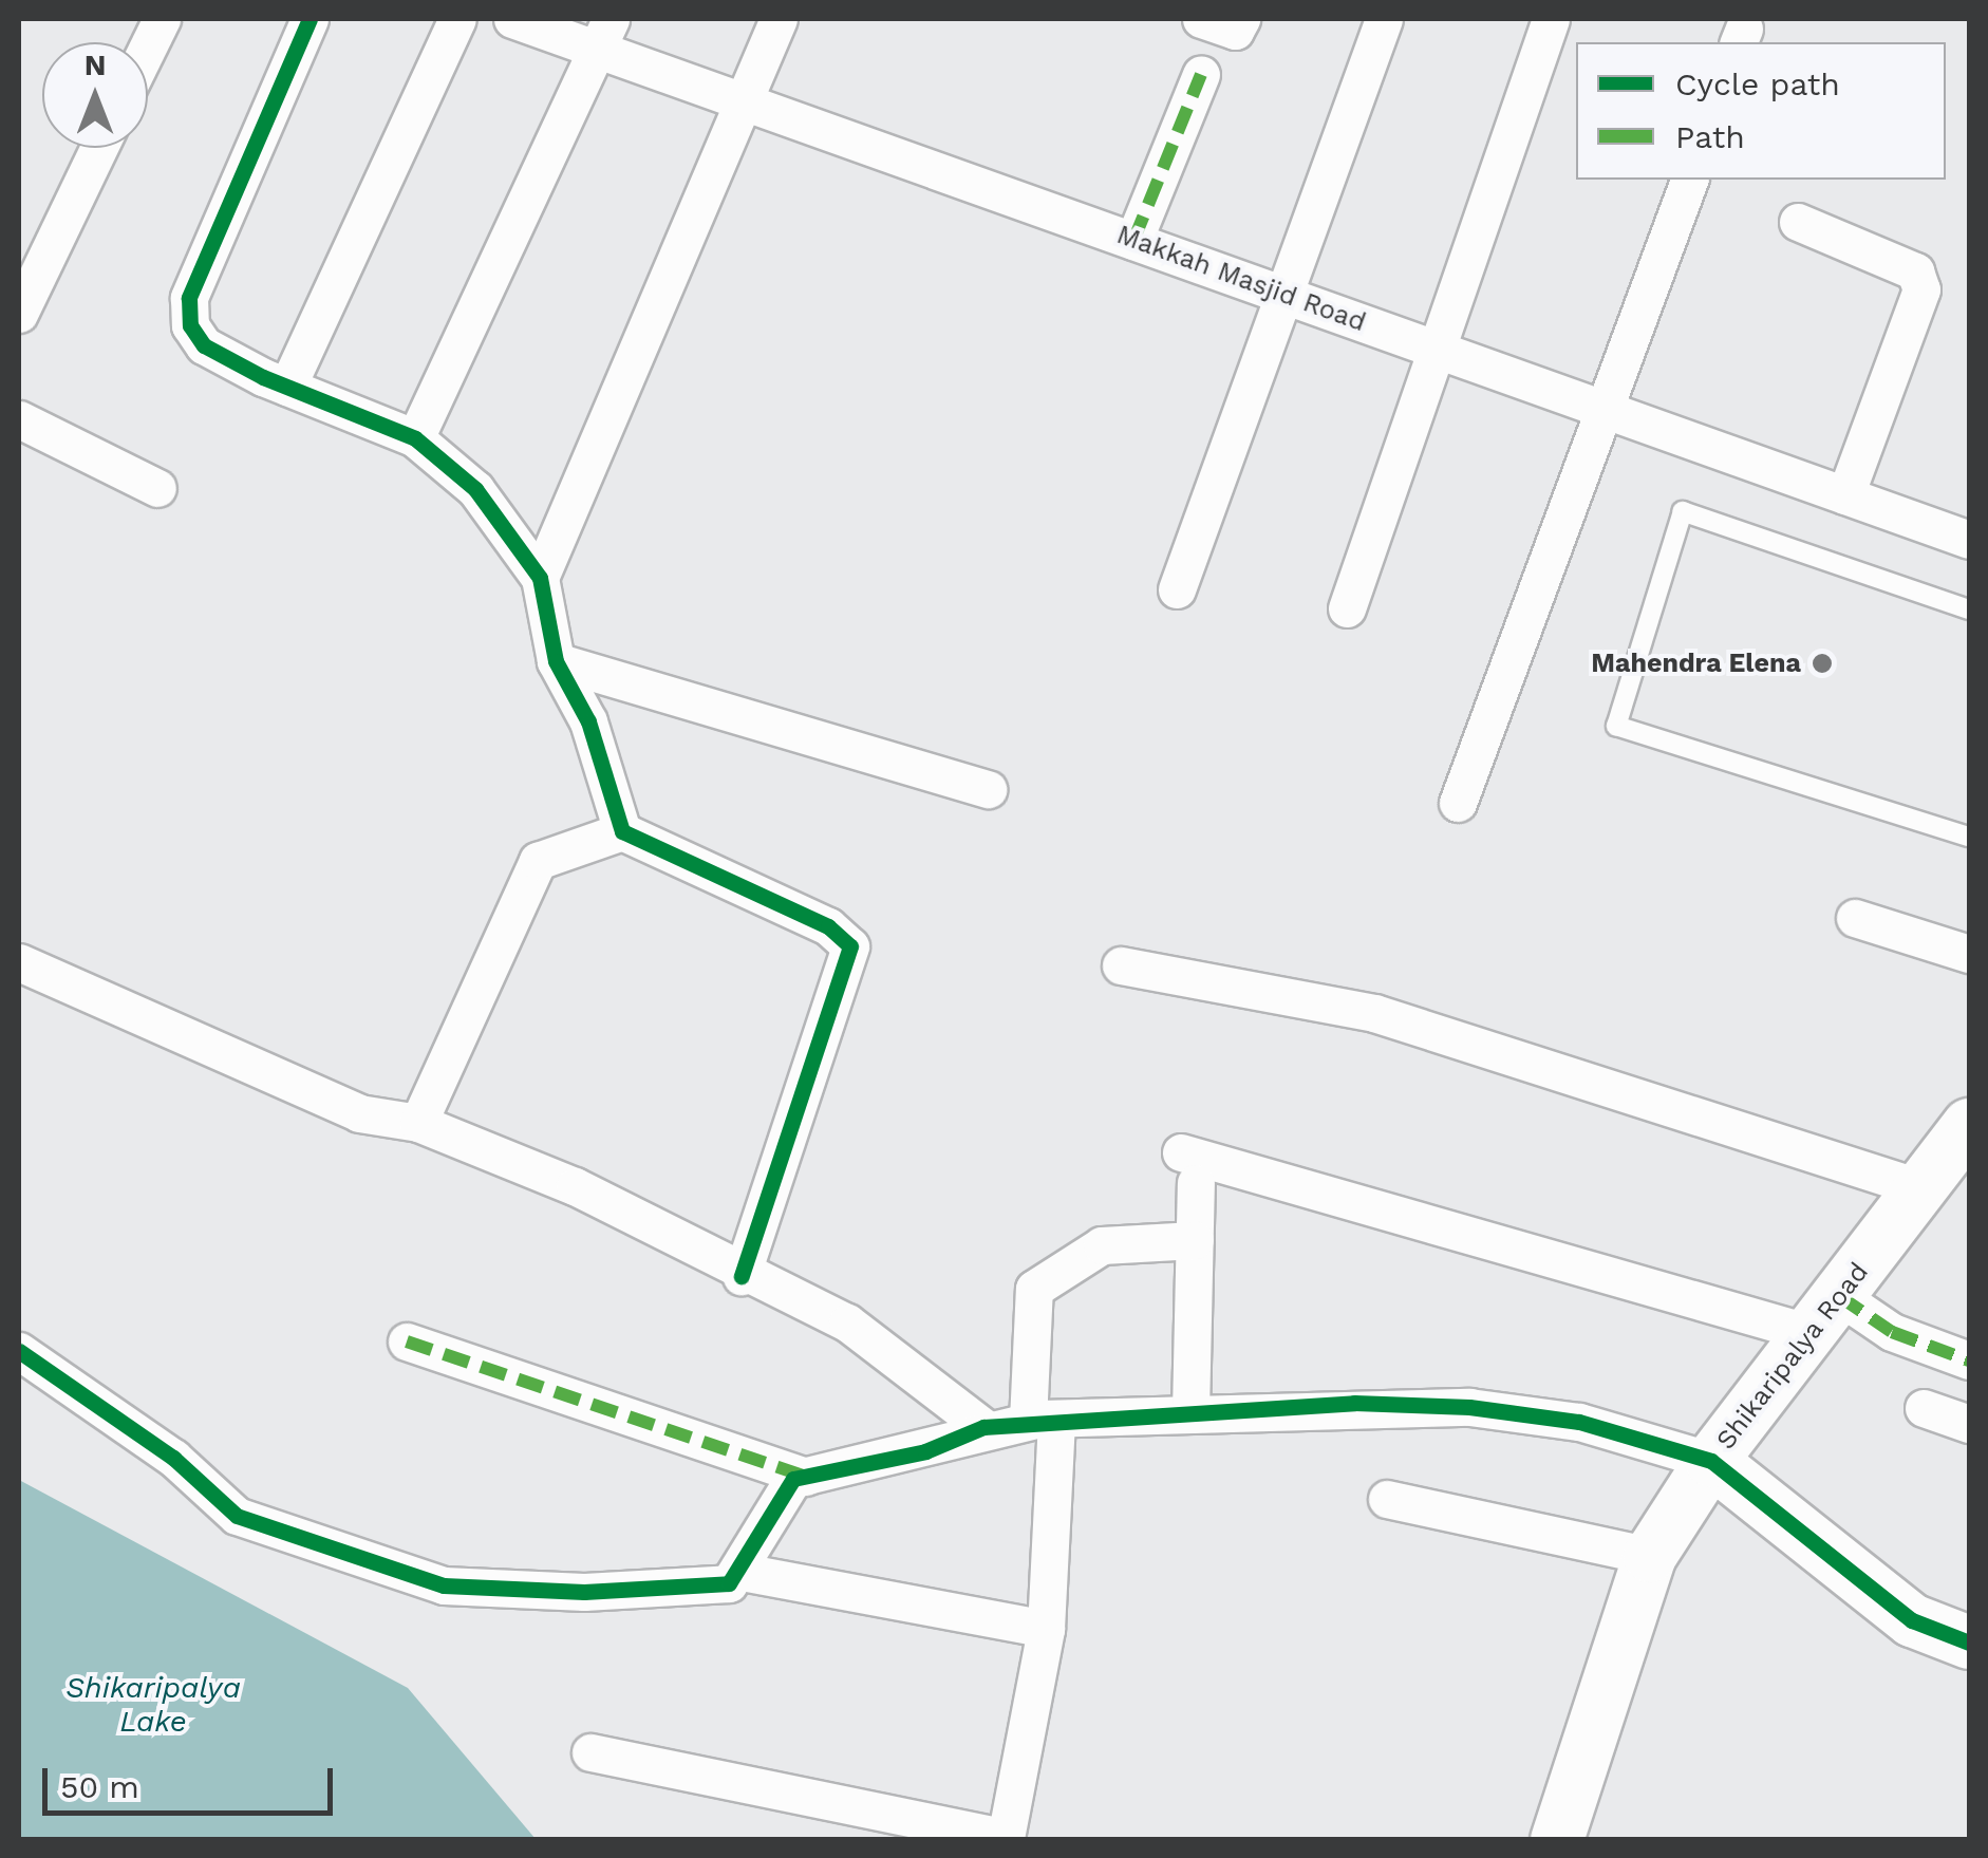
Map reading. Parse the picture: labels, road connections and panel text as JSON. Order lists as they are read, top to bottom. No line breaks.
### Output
{"streets":{"street":["Makkah Masjid Road","Shikaripalya Road"]},"water":["Shikaripalya Lake"],"places":["Mahendra Elena"],"legend":["Cycle path","Path"],"scale_bar":"50 m","north":"top"}
